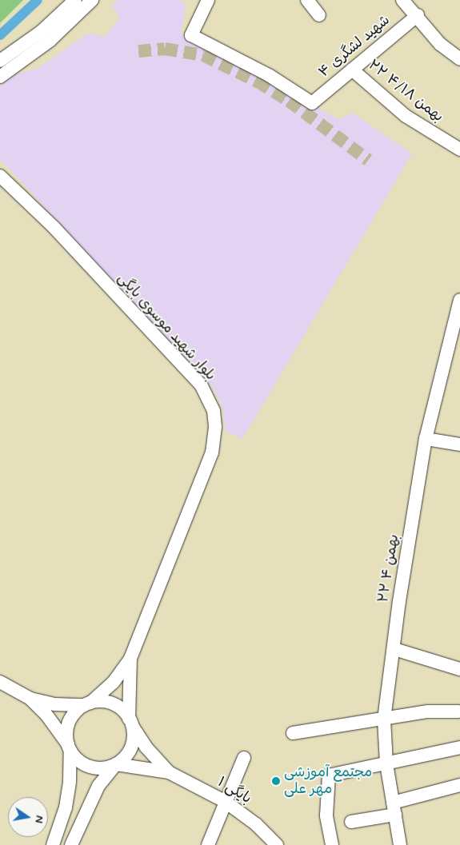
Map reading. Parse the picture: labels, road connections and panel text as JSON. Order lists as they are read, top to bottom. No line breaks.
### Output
{"streets":{"street":["شهید لشگری ۴","۲۲ بهمن ۴/۱۸","بلوار شهید موسوی بایگی","۲۲ بهمن ۴","بایگی ۱"]},"crossings":[["شهید لشگری ۴","۲۲ بهمن ۴/۱۸"]],"places":["مجتمع آموزشی مهر علی"],"north":"right"}
